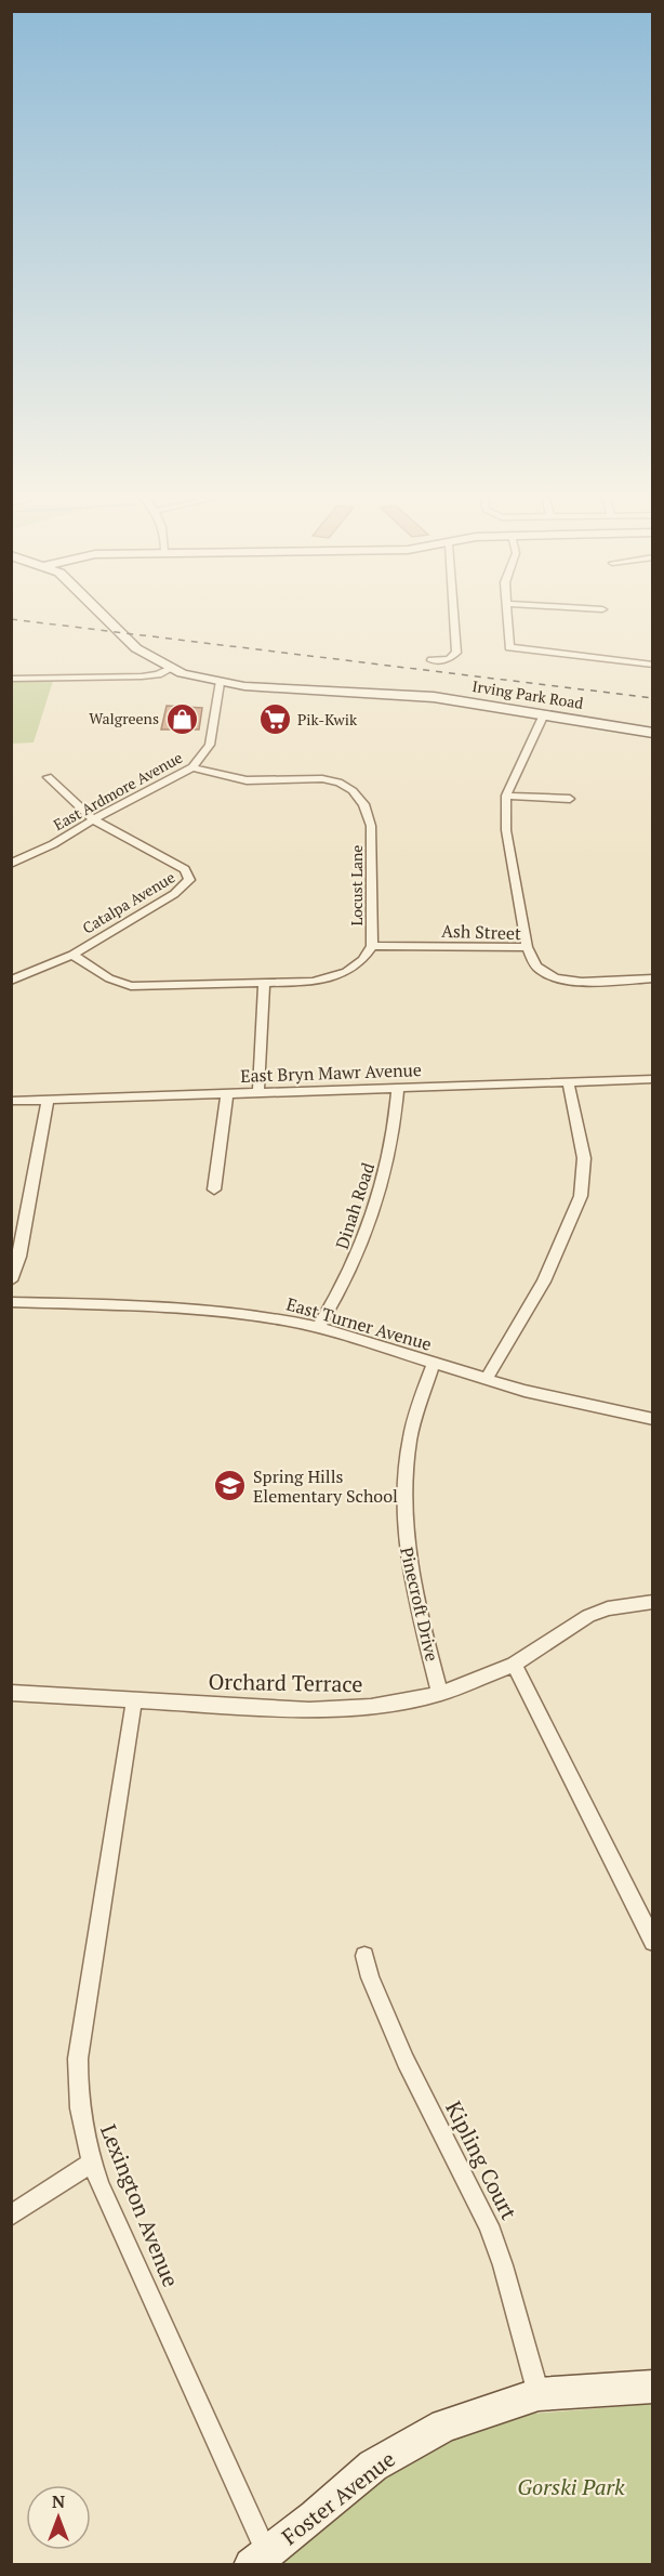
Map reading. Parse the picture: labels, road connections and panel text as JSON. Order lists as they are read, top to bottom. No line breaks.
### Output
{"streets":{"street":["Irving Park Road","East Ardmore Avenue","Locust Lane","Catalpa Avenue","Ash Street","East Bryn Mawr Avenue","Dinah Road","East Turner Avenue","Pinecroft Drive","Orchard Terrace","Kipling Court","Lexington Avenue","Foster Avenue"]},"crossings":[["Irving Park Road","East Ardmore Avenue"],["East Ardmore Avenue","Locust Lane"],["East Ardmore Avenue","Catalpa Avenue"],["Locust Lane","Catalpa Avenue"],["Locust Lane","Ash Street"],["East Bryn Mawr Avenue","Dinah Road"],["Dinah Road","East Turner Avenue"],["East Turner Avenue","Pinecroft Drive"],["Pinecroft Drive","Orchard Terrace"],["Orchard Terrace","Lexington Avenue"],["Kipling Court","Foster Avenue"],["Lexington Avenue","Foster Avenue"]],"parks":["Gorski Park"],"places":{"shop":["Walgreens"],"supermarket":["Pik-Kwik"],"school or university":["Spring Hills Elementary School"]},"north":"top"}
